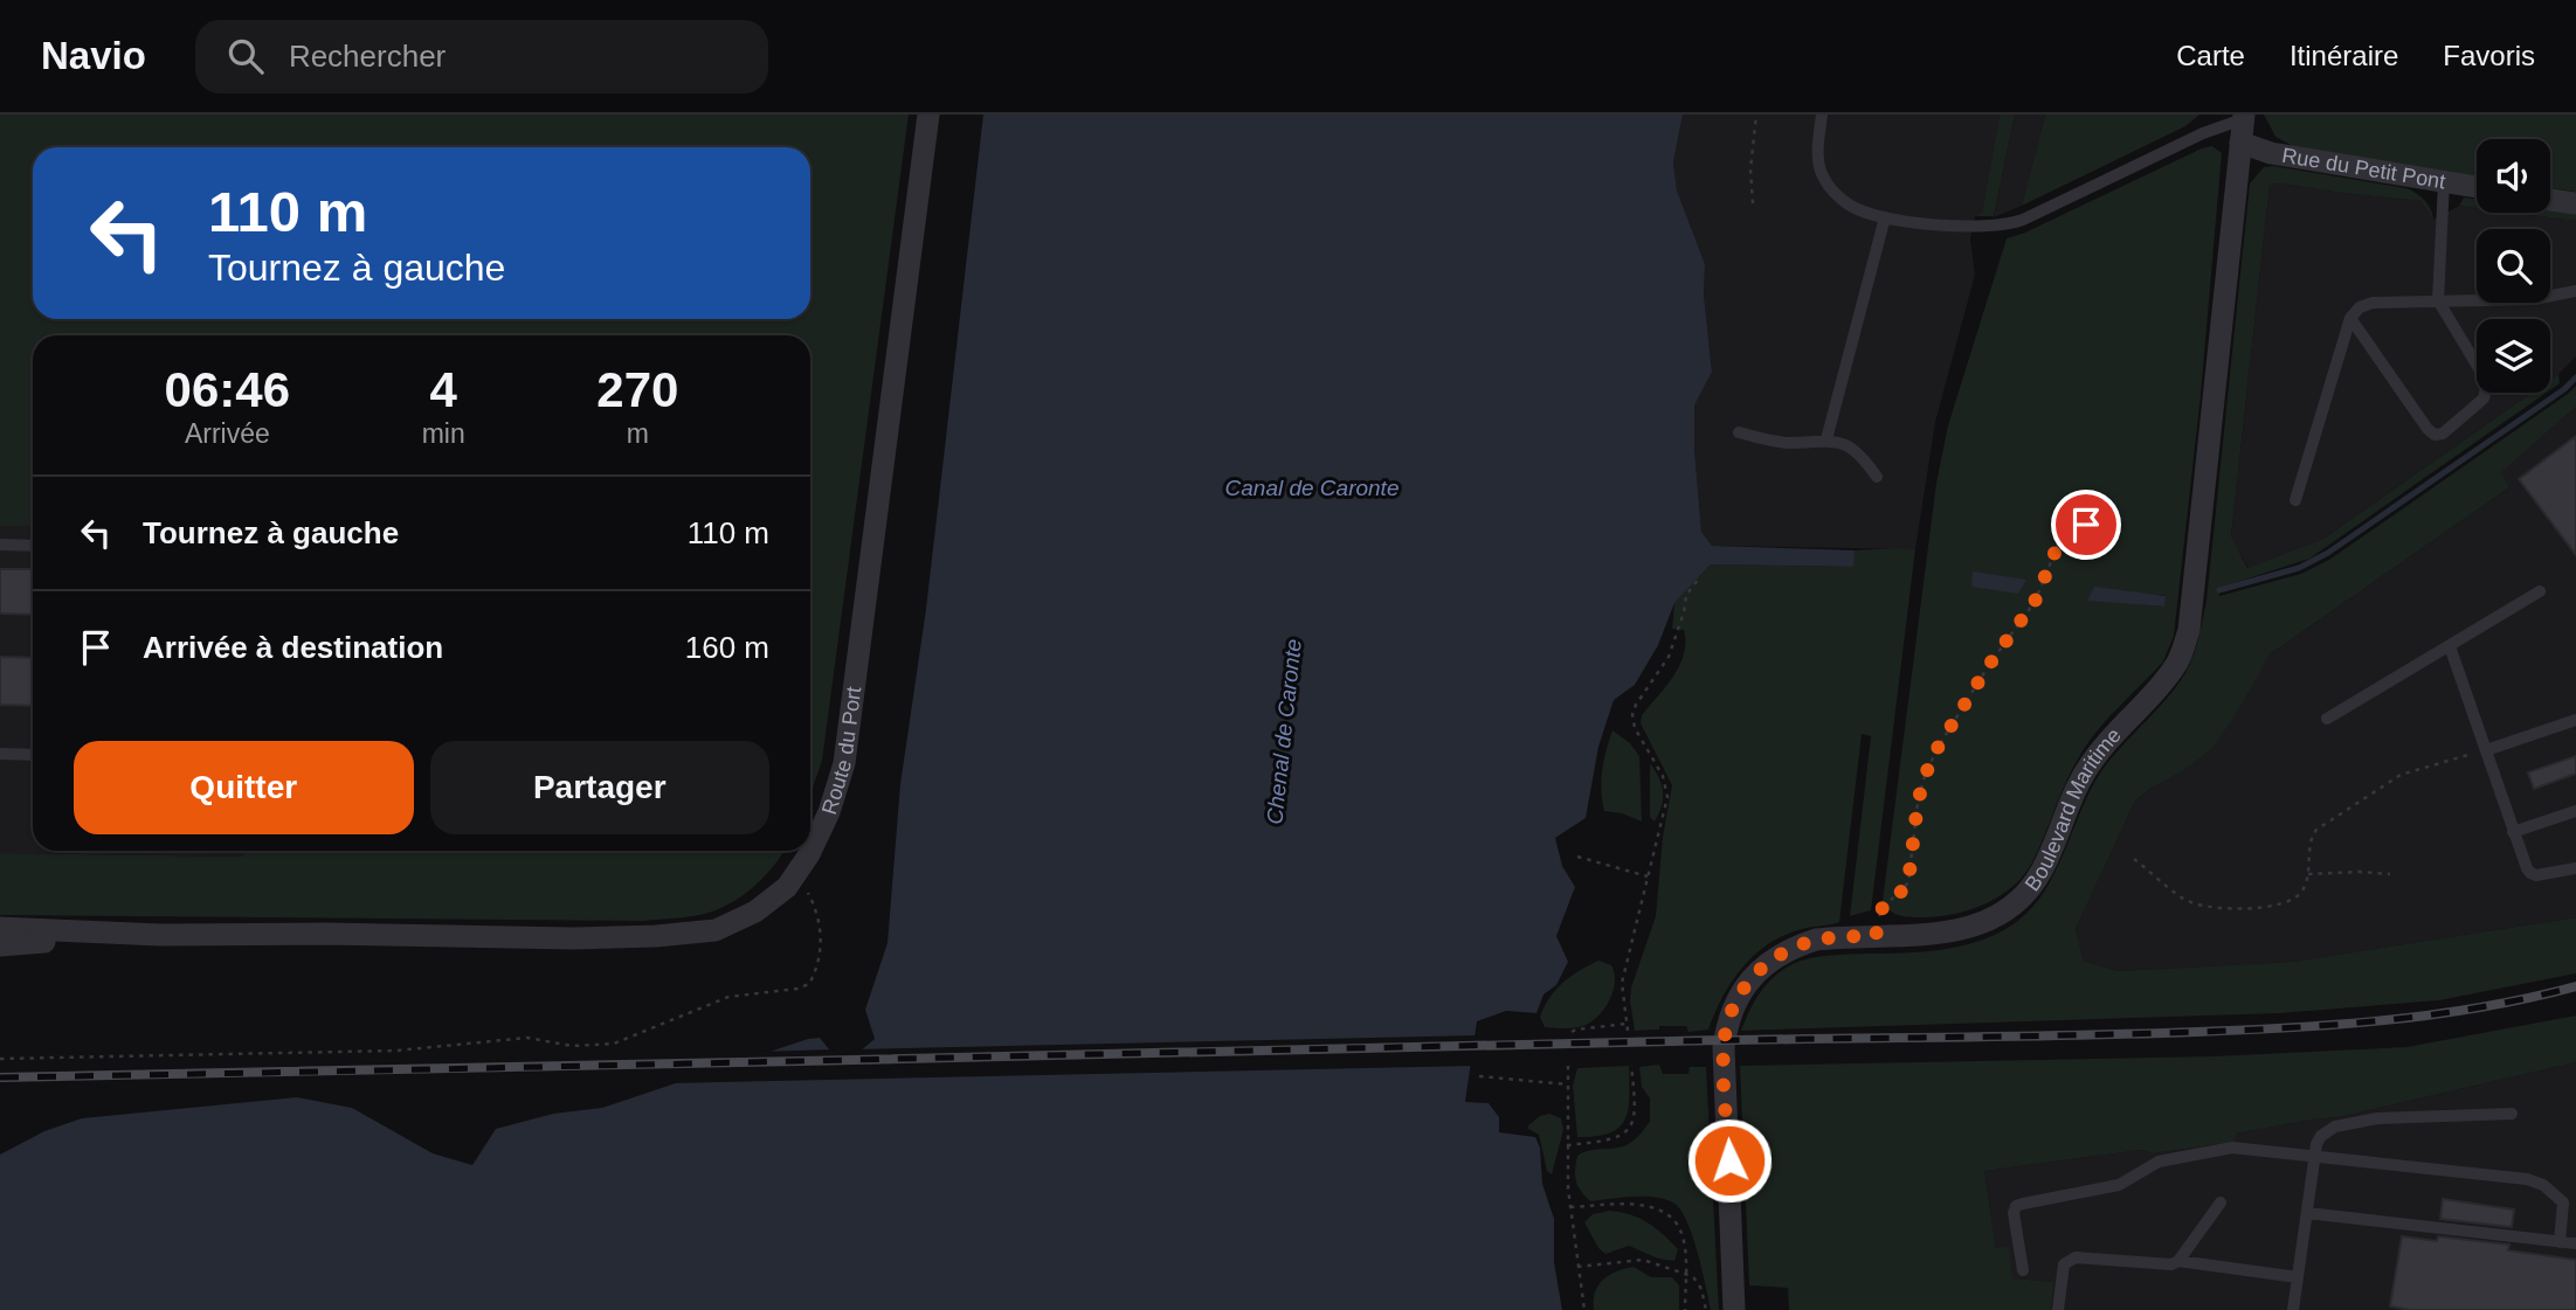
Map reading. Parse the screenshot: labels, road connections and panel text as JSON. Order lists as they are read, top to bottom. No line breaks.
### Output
{"streets":{"street":["Rue du Petit Pont","Route du Port","Boulevard Maritime"]},"crossings":[["Rue du Petit Pont","Boulevard Maritime"]],"water":["Canal de Caronte","Chenal de Caronte"],"page":{"header":"Navio","search":"Rechercher","nav":["Carte","Itinéraire","Favoris"],"turn":["110 m","Tournez à gauche"],"eta":["06:46","Arrivée","4","min","270","m"],"list":[{"name":"Tournez à gauche","value":"110 m"},{"name":"Arrivée à destination","value":"160 m"}],"buttons":["Quitter","Partager"]}}
